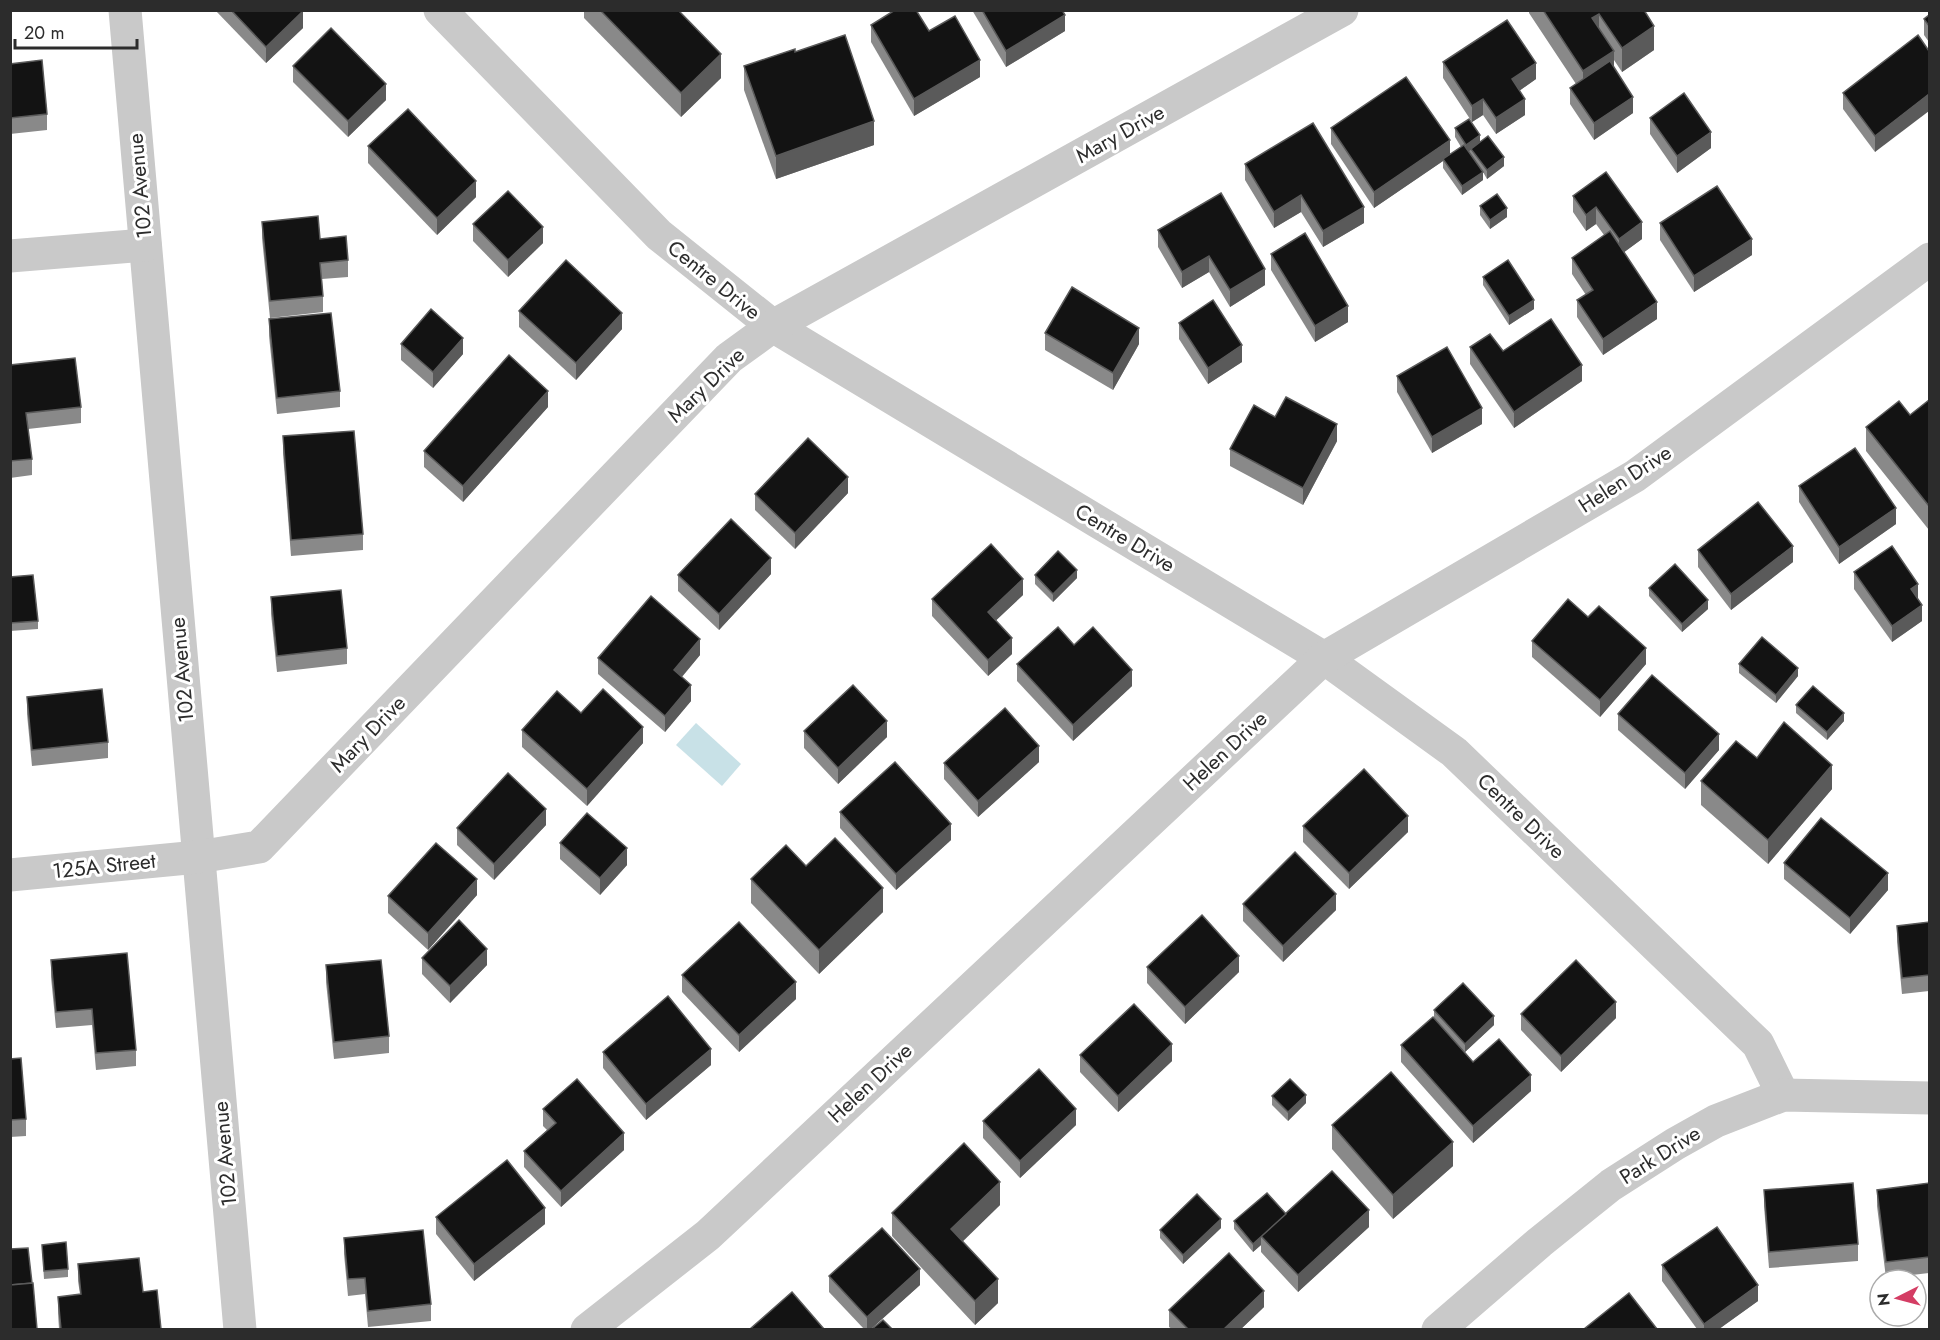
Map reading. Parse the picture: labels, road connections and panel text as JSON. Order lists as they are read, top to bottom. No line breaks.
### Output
{"streets":{"street":["Mary Drive","102 Avenue","Centre Drive","Helen Drive","125A Street","Park Drive"]},"crossings":[["Mary Drive","102 Avenue"],["Mary Drive","Centre Drive"],["Mary Drive","125A Street"],["102 Avenue","125A Street"],["Centre Drive","Helen Drive"],["Centre Drive","Park Drive"]],"scale_bar":"20 m","north":"left"}
